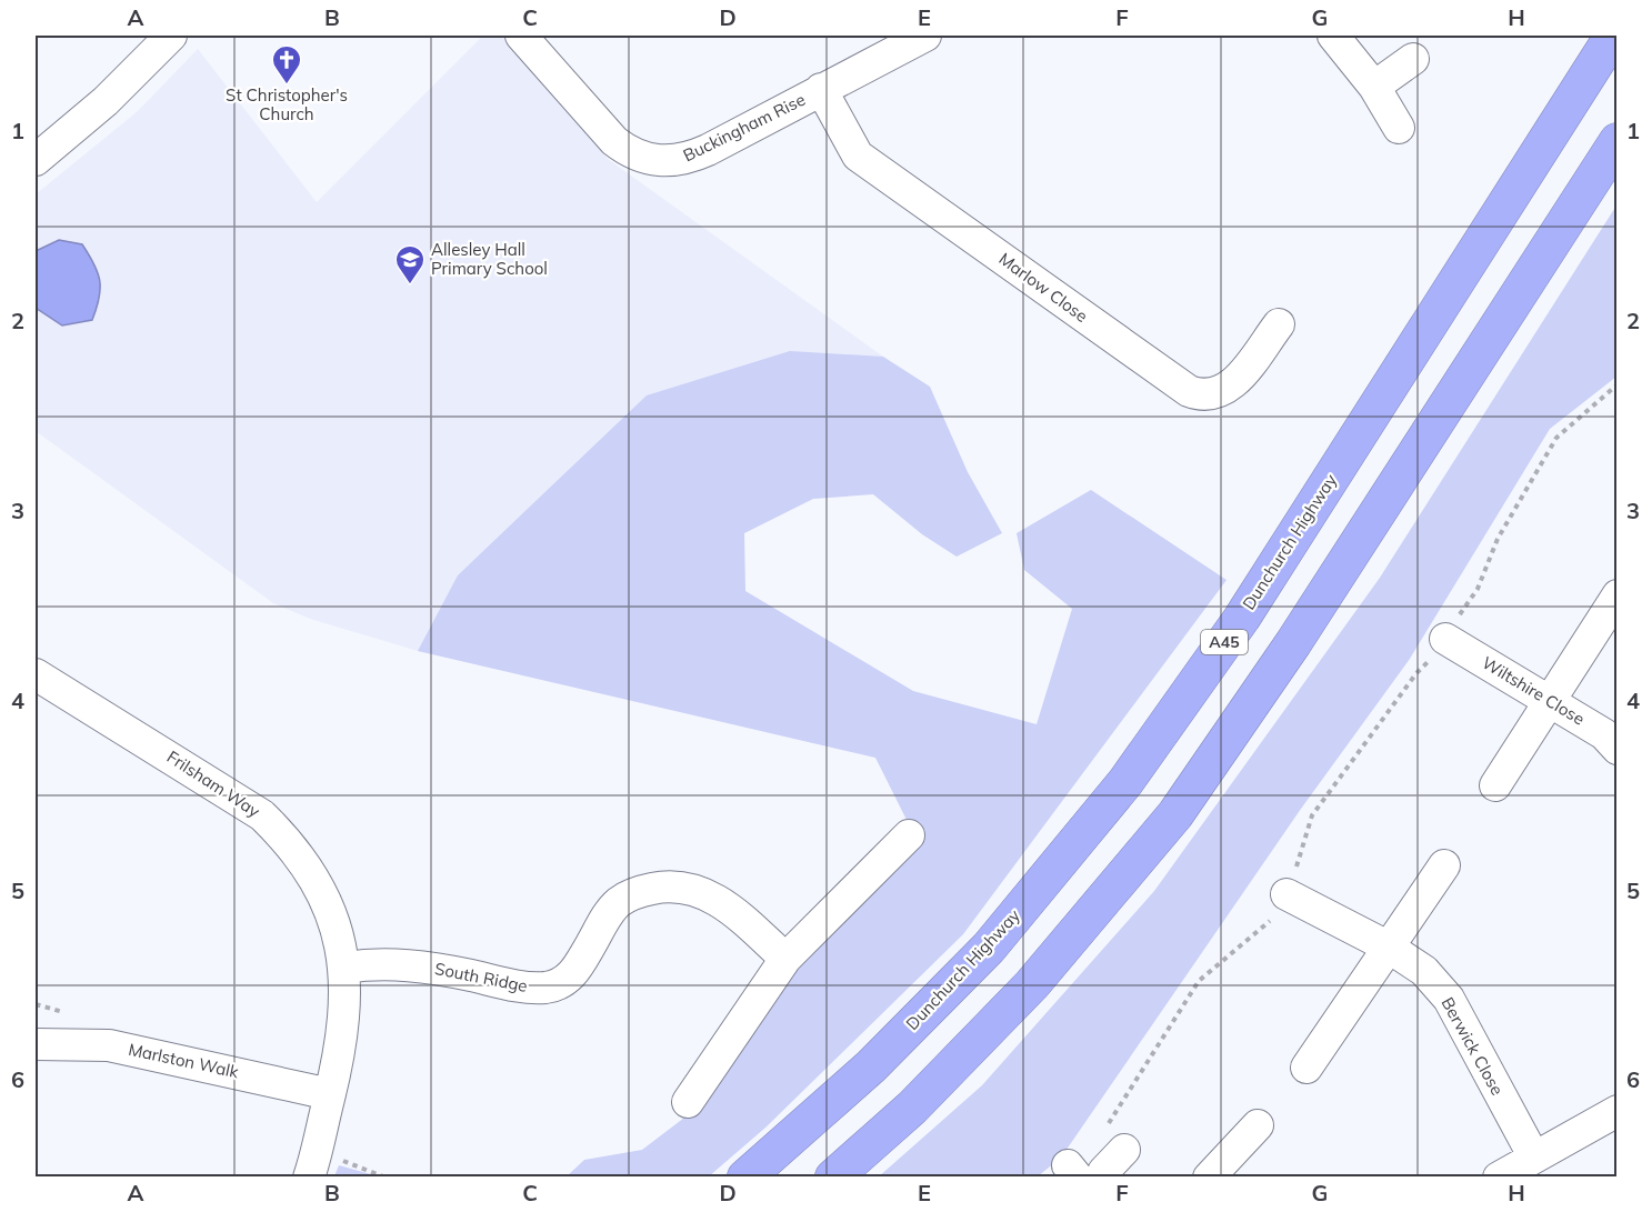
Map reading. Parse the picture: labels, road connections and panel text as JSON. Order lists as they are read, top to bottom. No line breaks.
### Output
{"streets":{"highway":["Dunchurch Highway","A45"],"street":["Buckingham Rise","Marlow Close","Wiltshire Close","Frilsham Way","South Ridge","Berwick Close","Marlston Walk"]},"crossings":[["Buckingham Rise","Marlow Close"],["Frilsham Way","South Ridge"],["Frilsham Way","Marlston Walk"]],"places":{"church":["St Christopher's Church"],"school or university":["Allesley Hall Primary School"]},"grid":{"columns":["A","B","C","D","E","F","G","H"],"rows":["1","2","3","4","5","6"]}}
